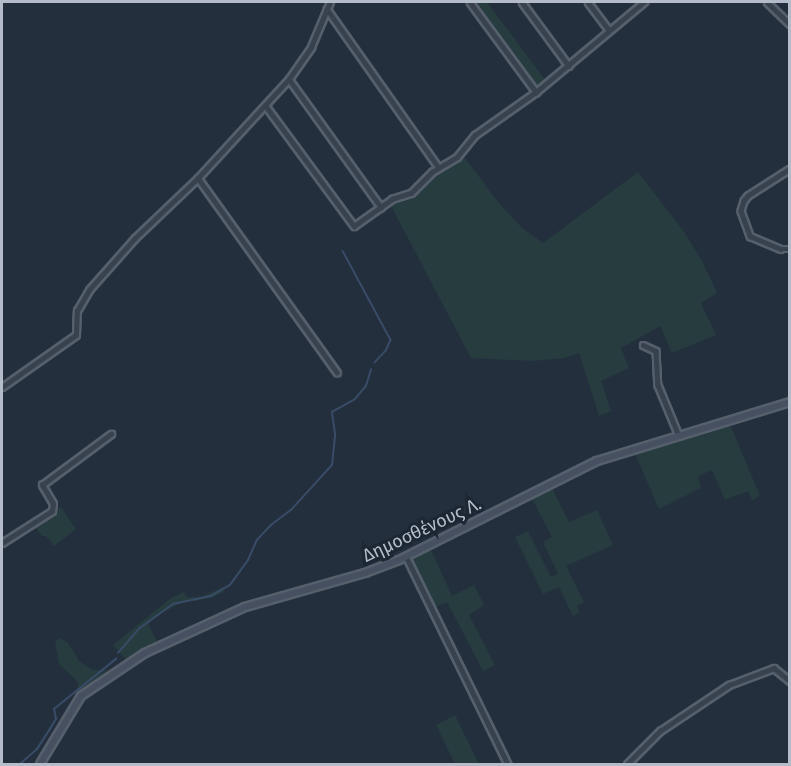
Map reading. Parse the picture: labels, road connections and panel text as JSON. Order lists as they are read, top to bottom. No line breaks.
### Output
{"streets":{"street":["Δημοσθένους Λ."]}}
